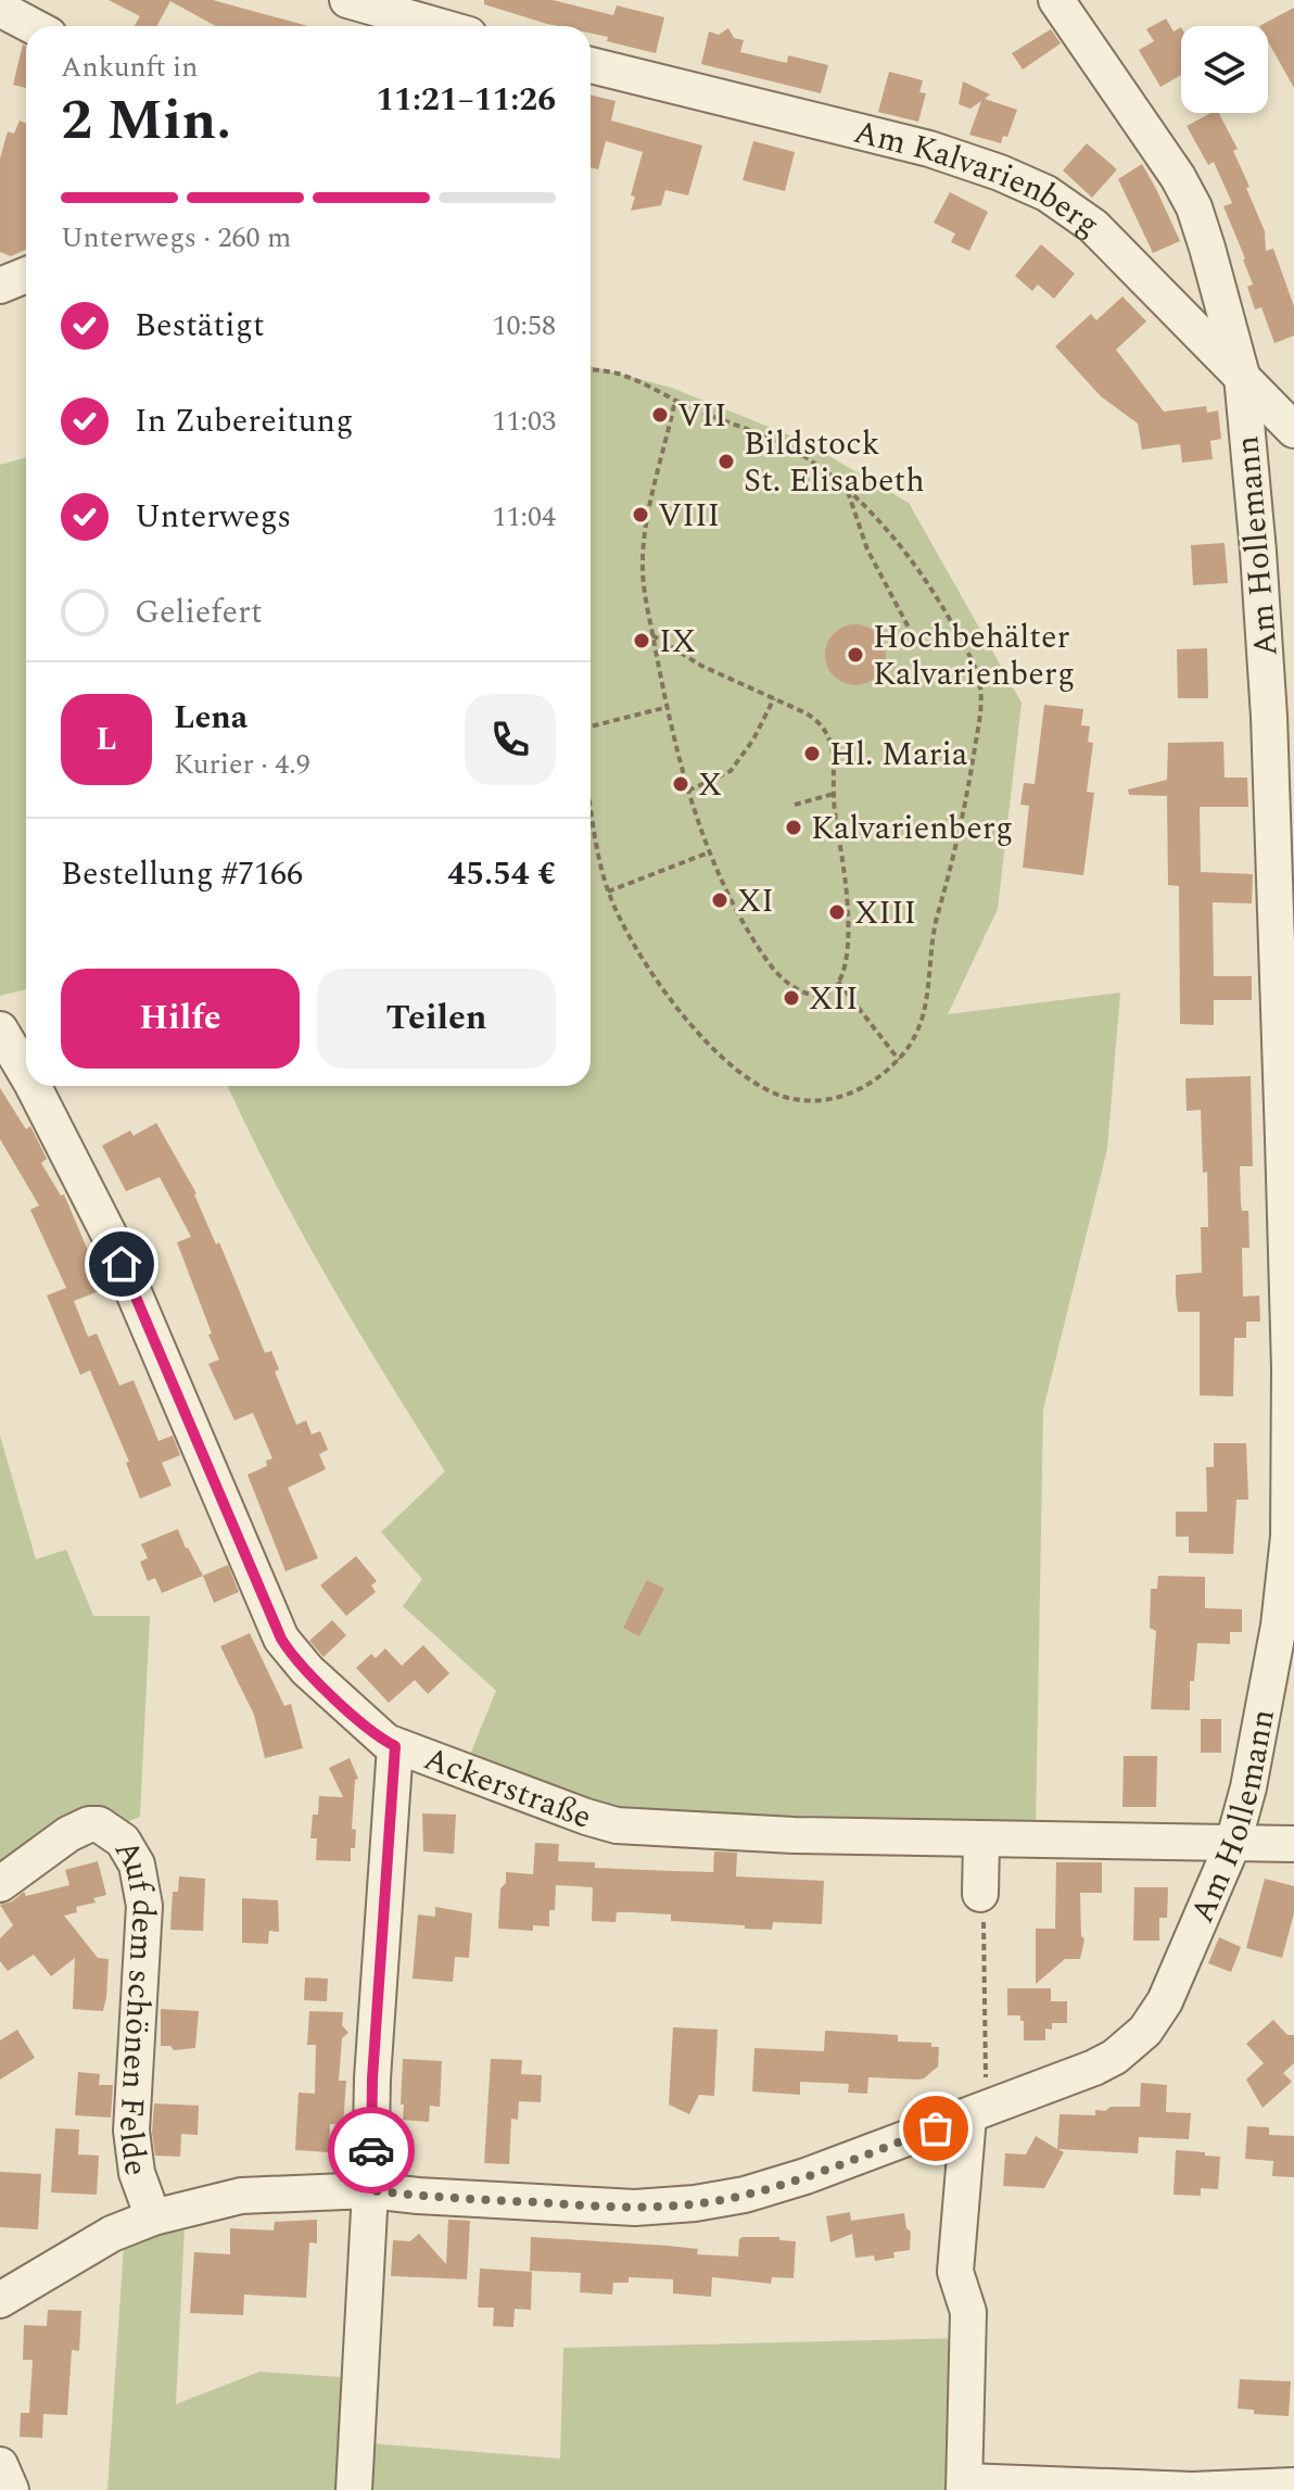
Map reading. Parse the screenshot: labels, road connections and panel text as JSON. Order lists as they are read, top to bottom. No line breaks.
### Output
{"streets":{"street":["Am Kalvarienberg","Am Hollemann","Ackerstraße","Auf dem schönen Felde"]},"crossings":[["Am Kalvarienberg","Am Hollemann"],["Am Hollemann","Ackerstraße"],["Am Hollemann","Auf dem schönen Felde"]],"places":["VII","Bildstock St. Elisabeth","VIII","IX","Hochbehälter Kalvarienberg","Hl. Maria","X","Kalvarienberg","XI","XIII","XII"],"page":{"heading":["2 Min.","Ankunft in","11:21–11:26"],"panel":["Lena","Kurier · 4.9","Bestellung #7166","45.54 €"],"bar":"Unterwegs · 260 m","list":[["Bestätigt","10:58"],["In Zubereitung","11:03"],["Unterwegs","11:04"],"Geliefert"],"round":"L","buttons":["Hilfe","Teilen"]}}
